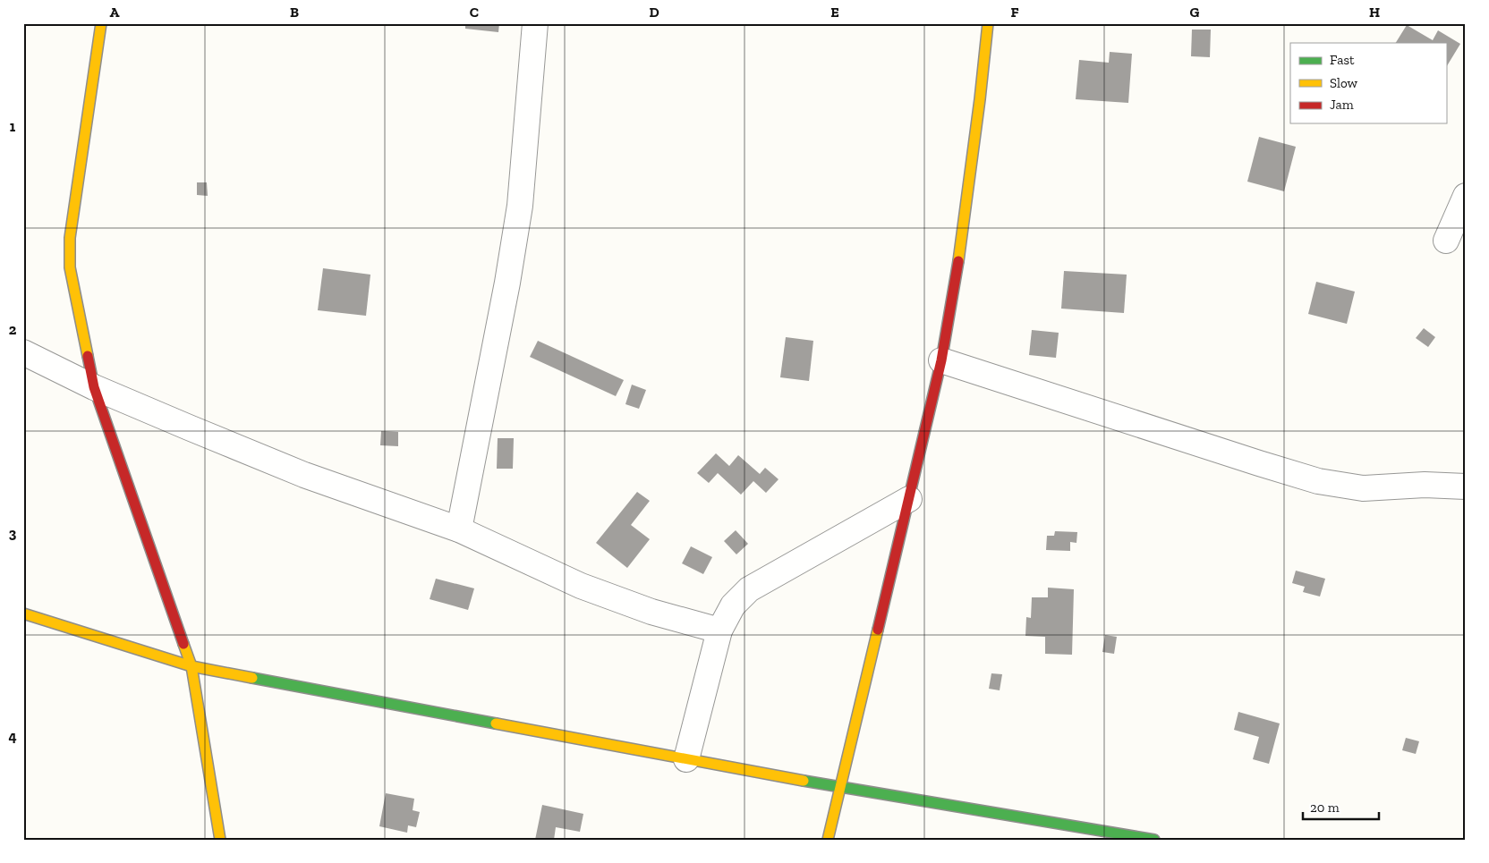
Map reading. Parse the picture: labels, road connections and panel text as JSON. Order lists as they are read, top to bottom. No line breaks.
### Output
{"legend":["Fast","Slow","Jam"],"scale_bar":"20 m","grid":{"columns":["A","B","C","D","E","F","G","H"],"rows":["1","2","3","4"]}}
